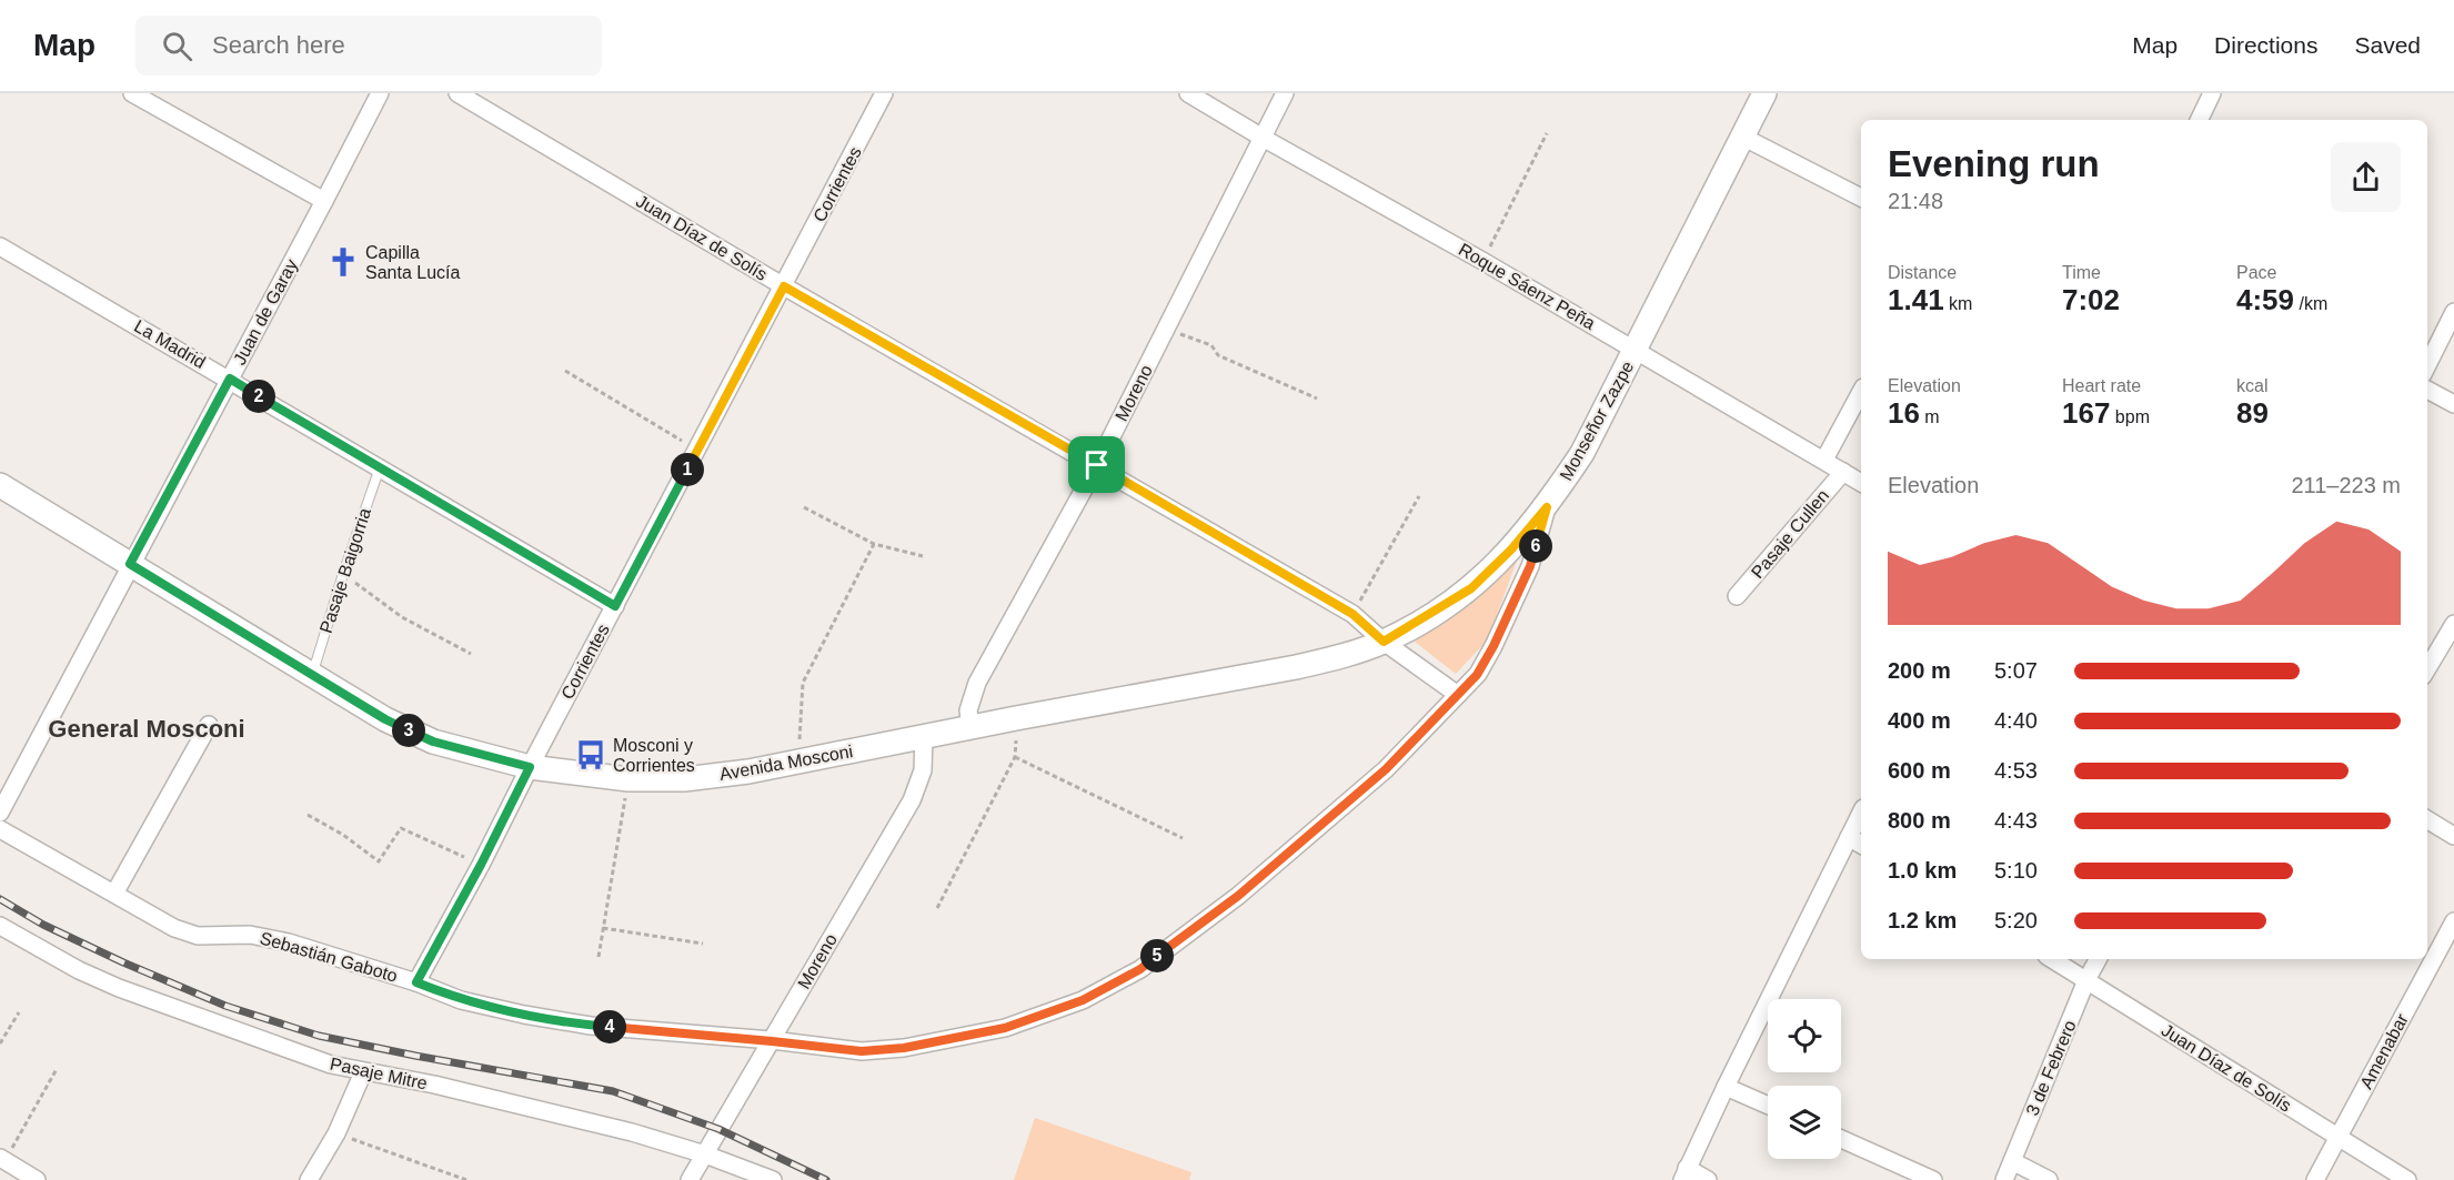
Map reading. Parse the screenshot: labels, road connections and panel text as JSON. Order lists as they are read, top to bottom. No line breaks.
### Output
{"streets":{"street":["Corrientes","Juan Díaz de Solís","Roque Sáenz Peña","Juan de Garay","La Madrid","Moreno","Monseñor Zazpe","Pasaje Cullen","Avenida Mosconi","Sebastián Gaboto","Amenabar","3 de Febrero","Pasaje Mitre"],"lane":["Pasaje Baigorria"]},"crossings":[["Corrientes","Juan Díaz de Solís"],["Corrientes","La Madrid"],["Corrientes","Avenida Mosconi"],["Corrientes","Sebastián Gaboto"],["Juan Díaz de Solís","Moreno"],["Juan Díaz de Solís","Monseñor Zazpe"],["Juan Díaz de Solís","Avenida Mosconi"],["Juan Díaz de Solís","Amenabar"],["Juan Díaz de Solís","3 de Febrero"],["Roque Sáenz Peña","Moreno"],["Roque Sáenz Peña","Monseñor Zazpe"],["Roque Sáenz Peña","Pasaje Cullen"],["Juan de Garay","La Madrid"],["Juan de Garay","Avenida Mosconi"],["La Madrid","Pasaje Baigorria"],["Moreno","Avenida Mosconi"],["Moreno","Sebastián Gaboto"],["Moreno","Pasaje Mitre"],["Monseñor Zazpe","Avenida Mosconi"],["Monseñor Zazpe","Sebastián Gaboto"],["Pasaje Baigorria","Avenida Mosconi"]],"districts":["General Mosconi"],"places":{"church":["Capilla Santa Lucía"],"bus stop":["Mosconi y Corrientes"]},"page":{"header":"Map","search":"Search here","nav":["Map","Directions","Saved"],"heading":["Evening run","21:48"],"stats":[["Distance","1.41 km"],["Time","7:02"],["Pace","4:59 /km"],["Elevation","16 m"],["Heart rate","167 bpm"],["kcal","89"]],"pins":["2","1","6","3","5","4"],"chart":["Elevation","211–223 m"],"list":[{"name":"200 m","note":"5:07"},{"name":"400 m","note":"4:40"},{"name":"600 m","note":"4:53"},{"name":"800 m","note":"4:43"},{"name":"1.0 km","note":"5:10"},{"name":"1.2 km","note":"5:20"}]}}
